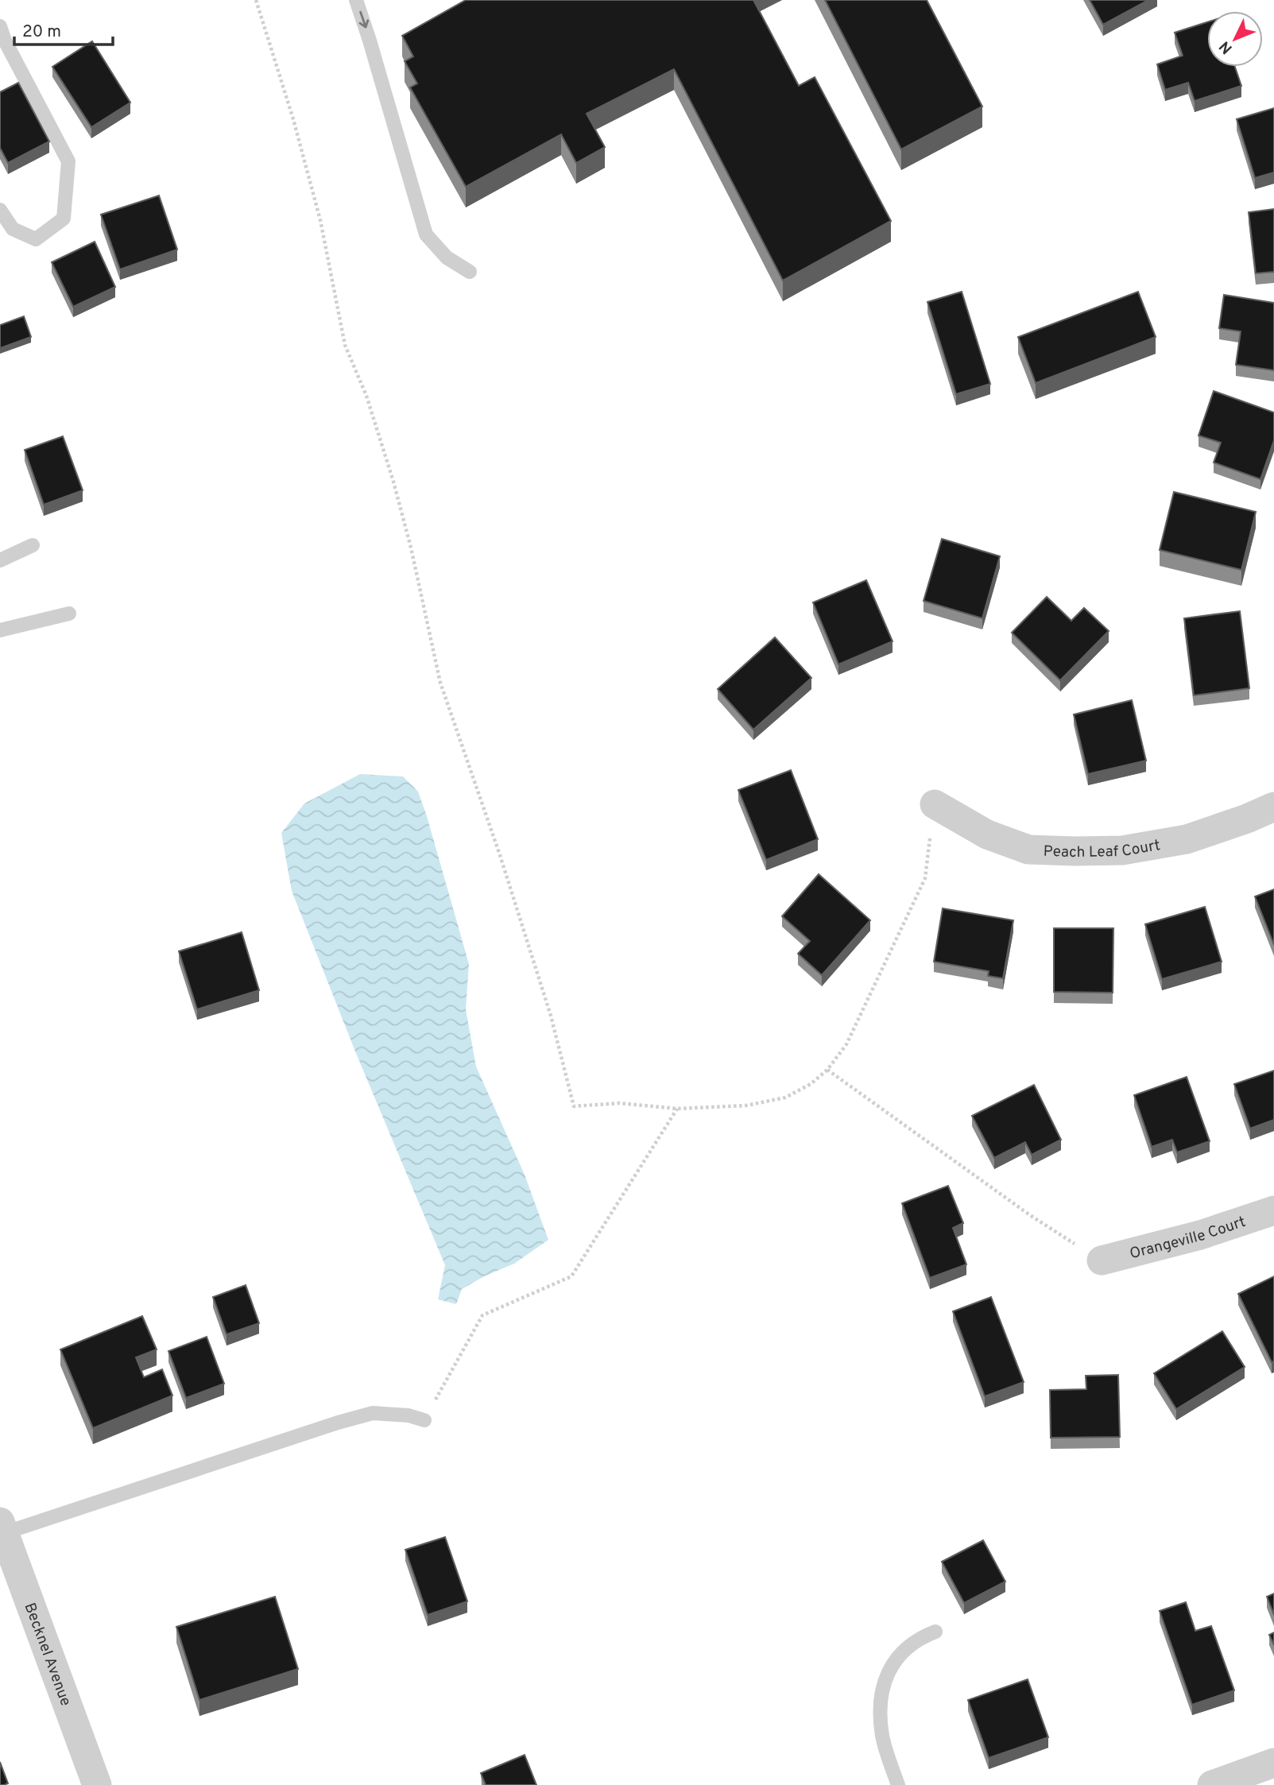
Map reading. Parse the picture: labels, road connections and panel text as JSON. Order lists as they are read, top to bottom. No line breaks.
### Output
{"streets":{"street":["Peach Leaf Court","Orangeville Court","Becknel Avenue"]},"scale_bar":"20 m","north":"bottom left"}
